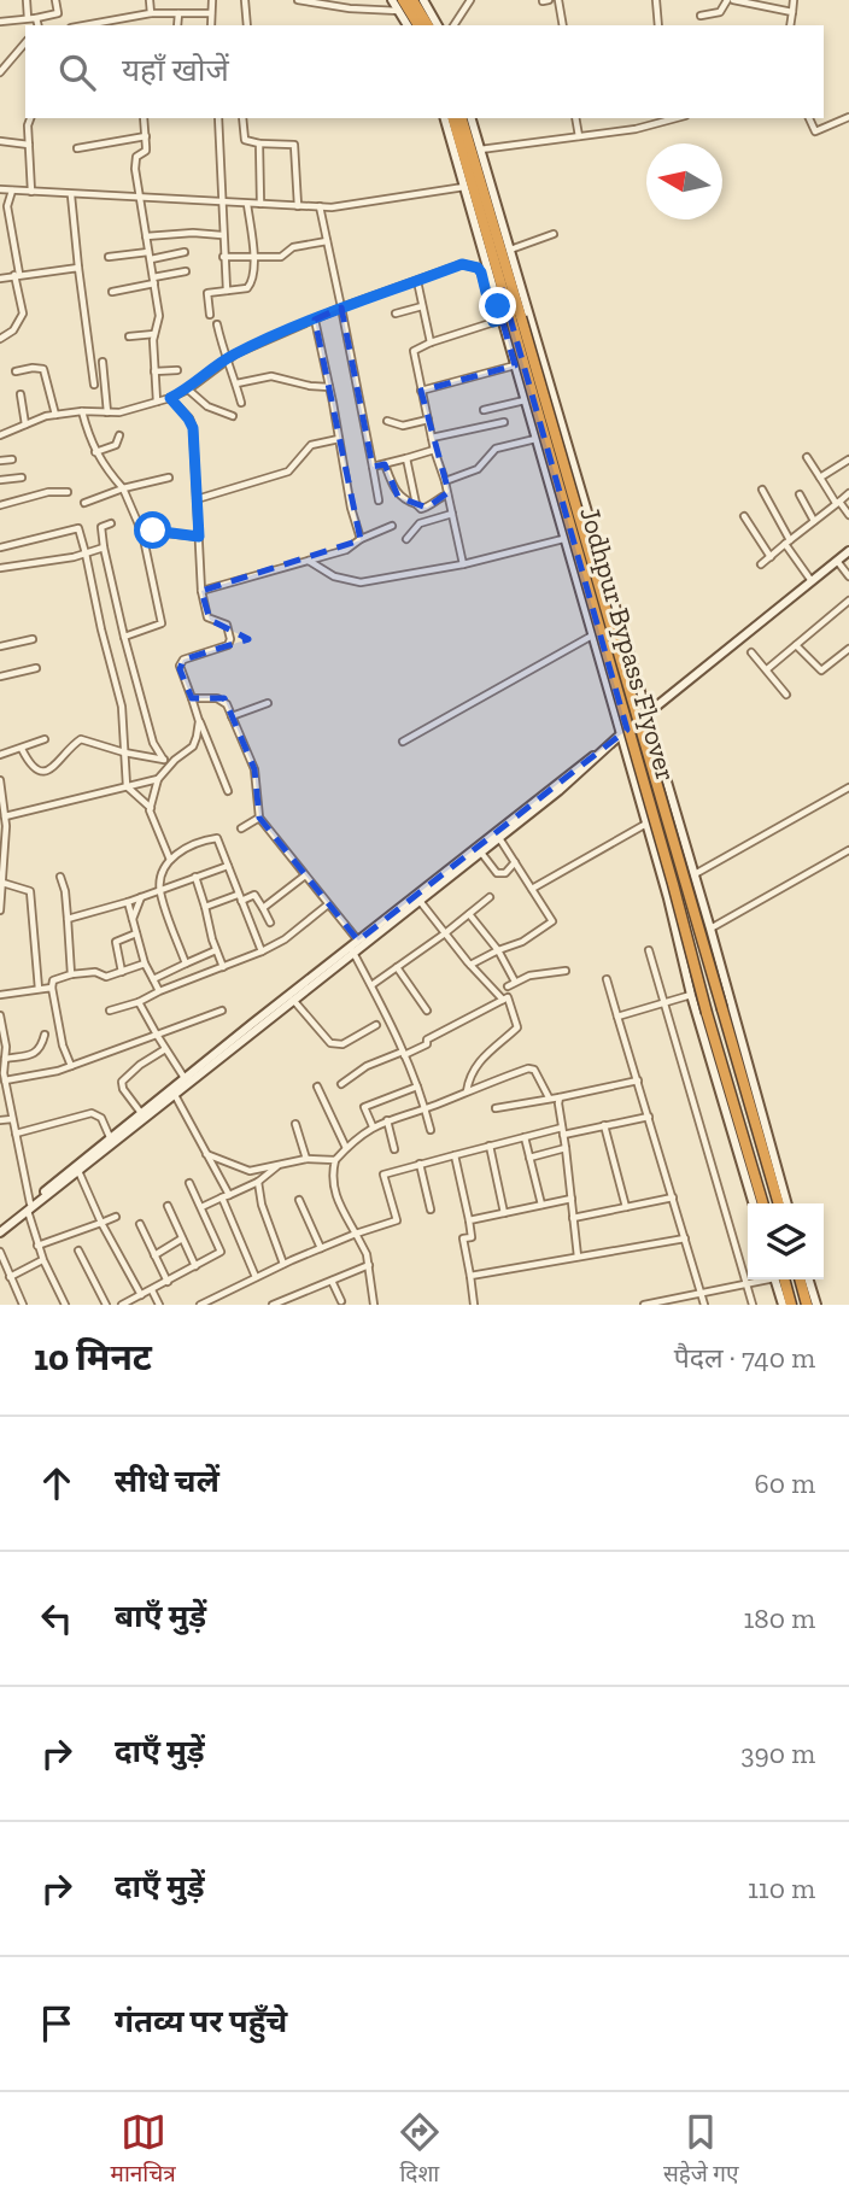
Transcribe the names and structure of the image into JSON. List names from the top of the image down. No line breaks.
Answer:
{"streets":{"highway":["Jodhpur Bypass Flyover"]},"north":"left","page":{"search":"यहाँ खोजें","heading":["10 मिनट","पैदल · 740 m"],"list":[["सीधे चलें","60 m"],["बाएँ मुड़ें","180 m"],["दाएँ मुड़ें","390 m"],["दाएँ मुड़ें","110 m"],"गंतव्य पर पहुँचे"],"nav":["मानचित्र","दिशा","सहेजे गए"]}}
